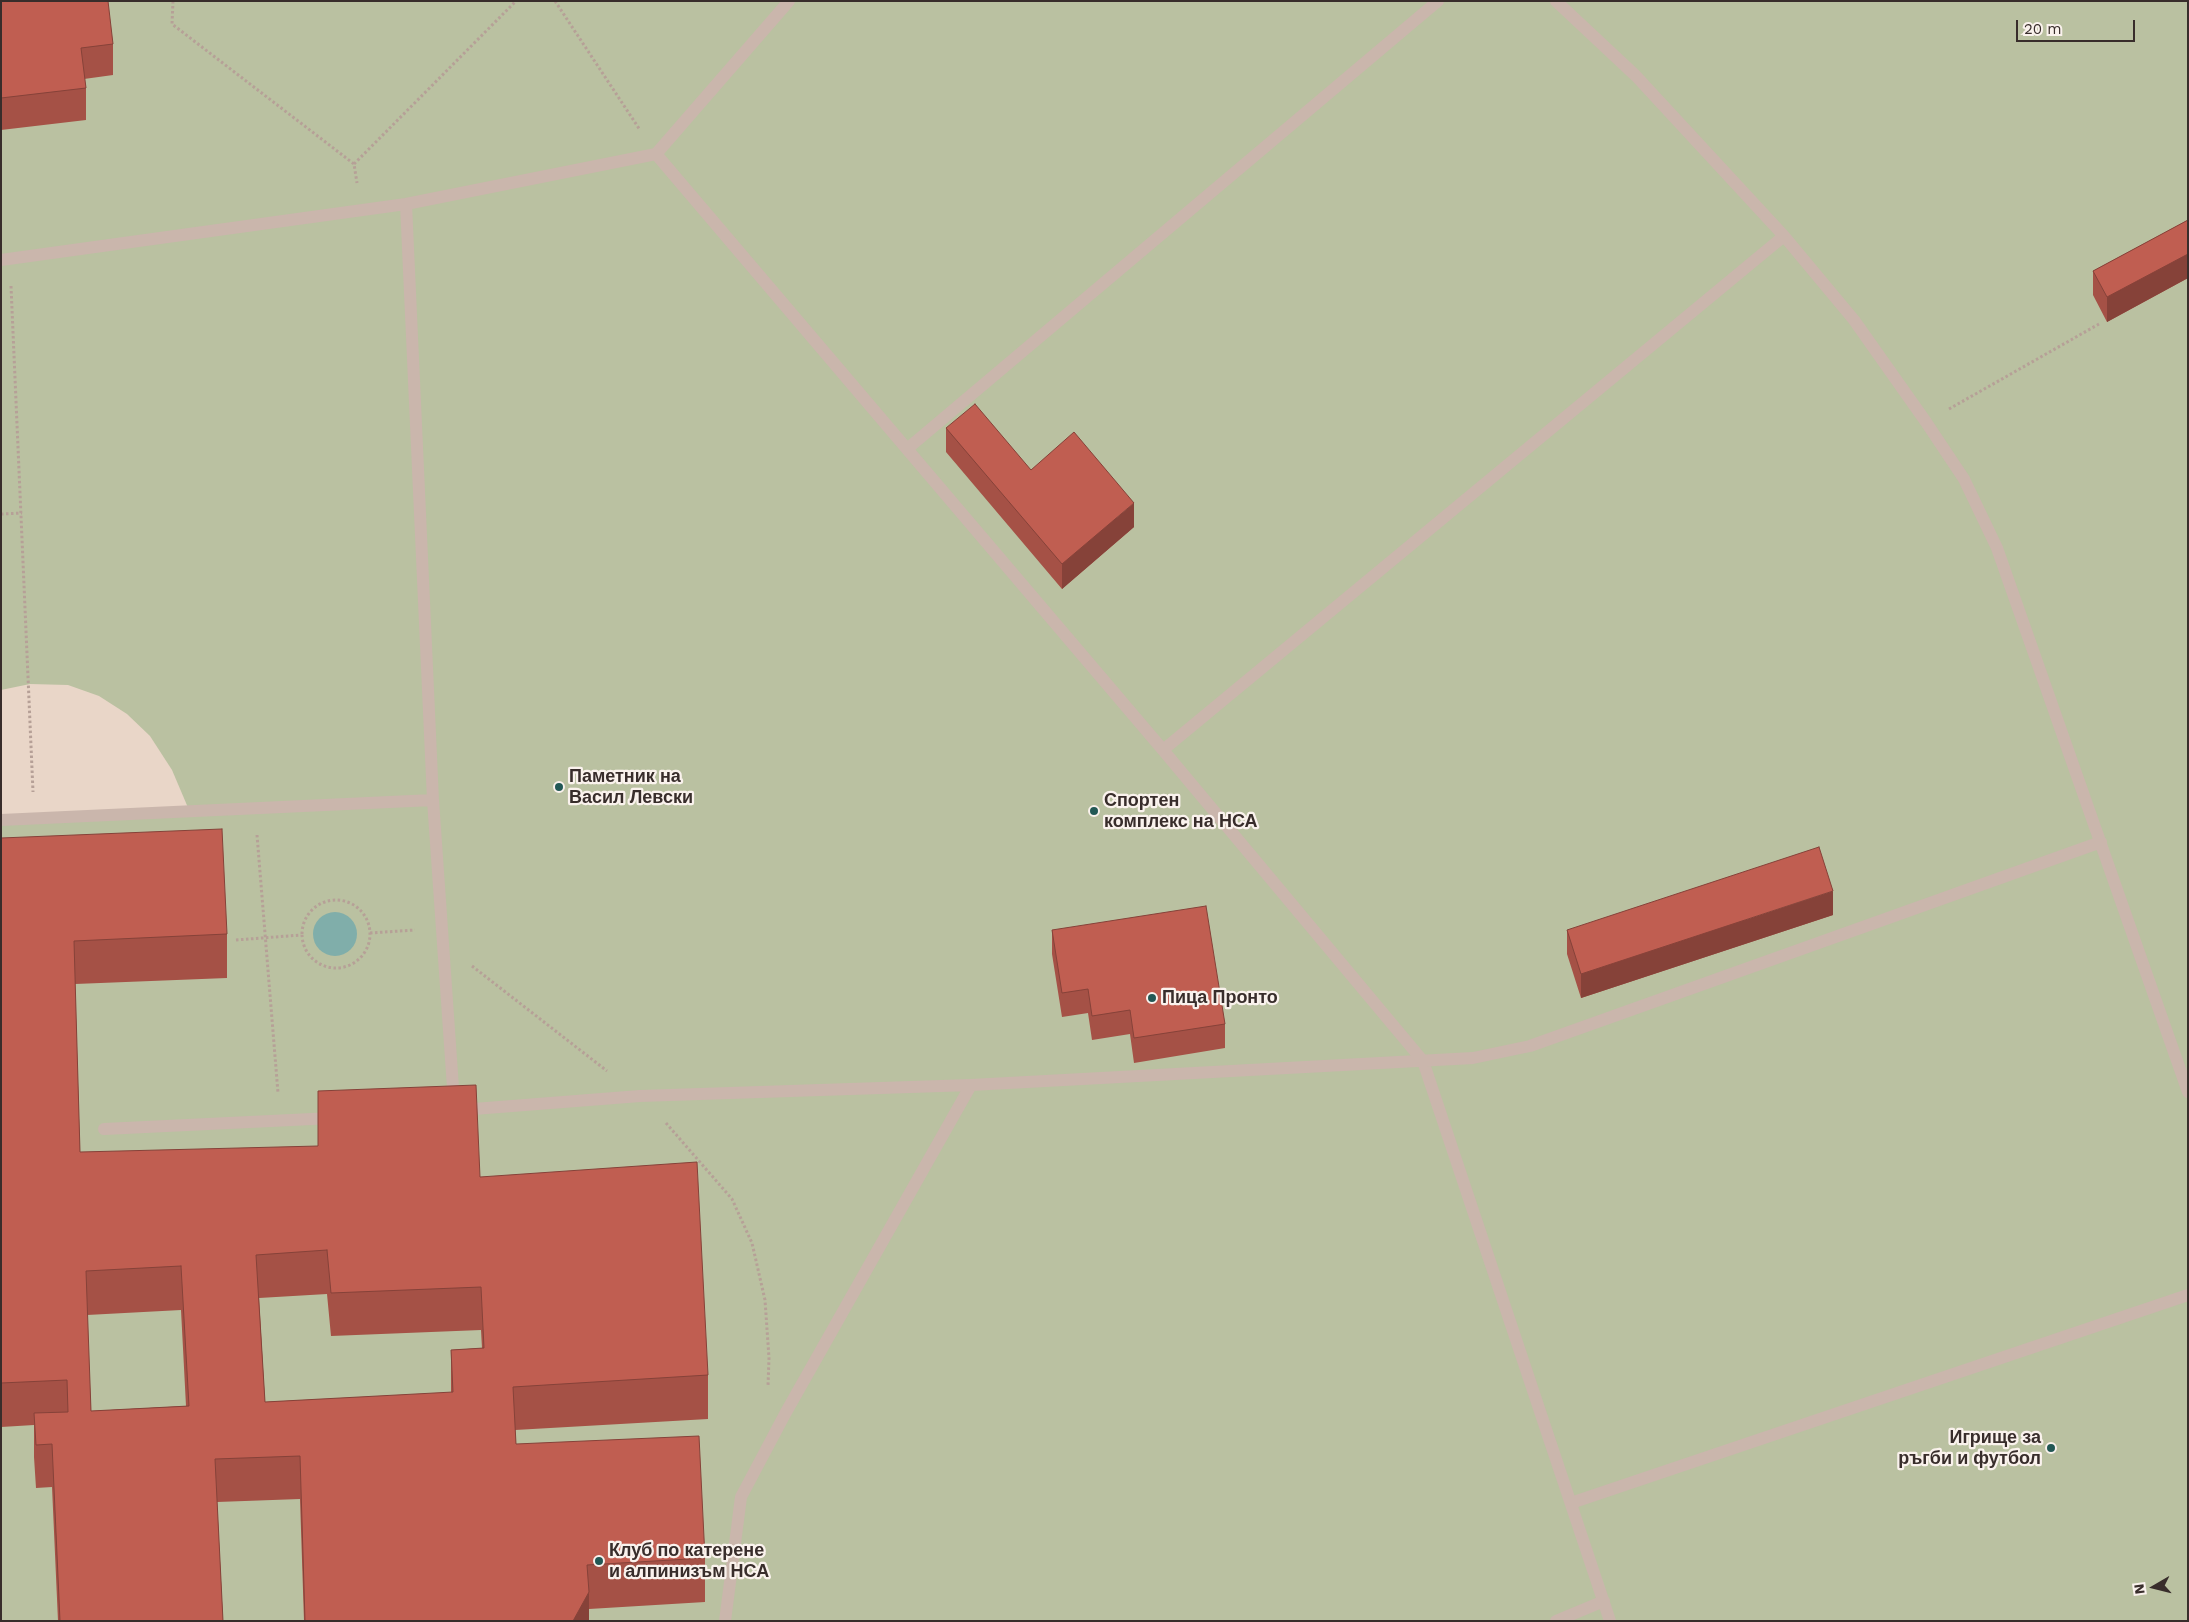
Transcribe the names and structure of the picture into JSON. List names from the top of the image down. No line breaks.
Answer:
{"places":["Паметник на Васил Левски","Спортен комплекс на НСА","Пица Пронто","Игрище за ръгби и футбол","Клуб по катерене и алпинизъм НСА"],"scale_bar":"20 m","north":"left"}
